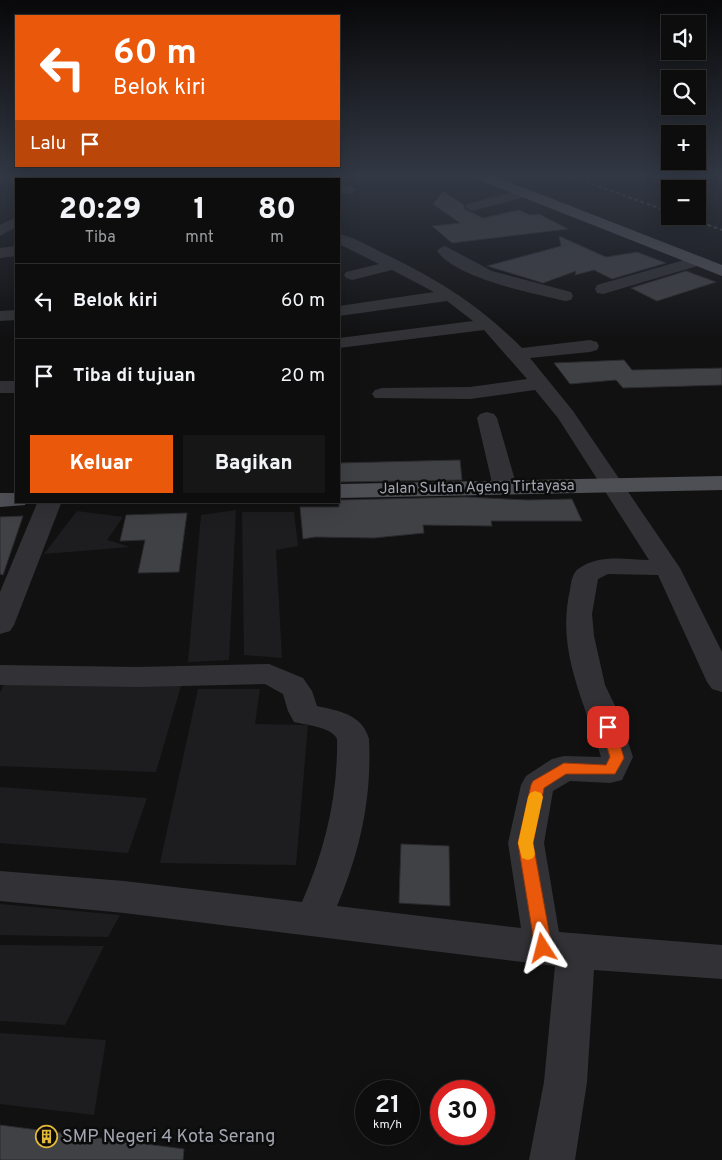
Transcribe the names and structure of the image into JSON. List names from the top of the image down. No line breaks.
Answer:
{"streets":{"main road":["Jalan Sultan Ageng Tirtayasa"]},"places":{"building":["SMP Negeri 4 Kota Serang"]},"page":{"map_buttons":["+","−"],"turn":["60 m","Belok kiri"],"then":"Lalu","eta":["20:29","Tiba","1","mnt","80","m"],"list":[{"name":"Belok kiri","value":"60 m"},{"name":"Tiba di tujuan","value":"20 m"}],"buttons":["Keluar","Bagikan"],"speed":"21 km/h","limit":"30"}}
